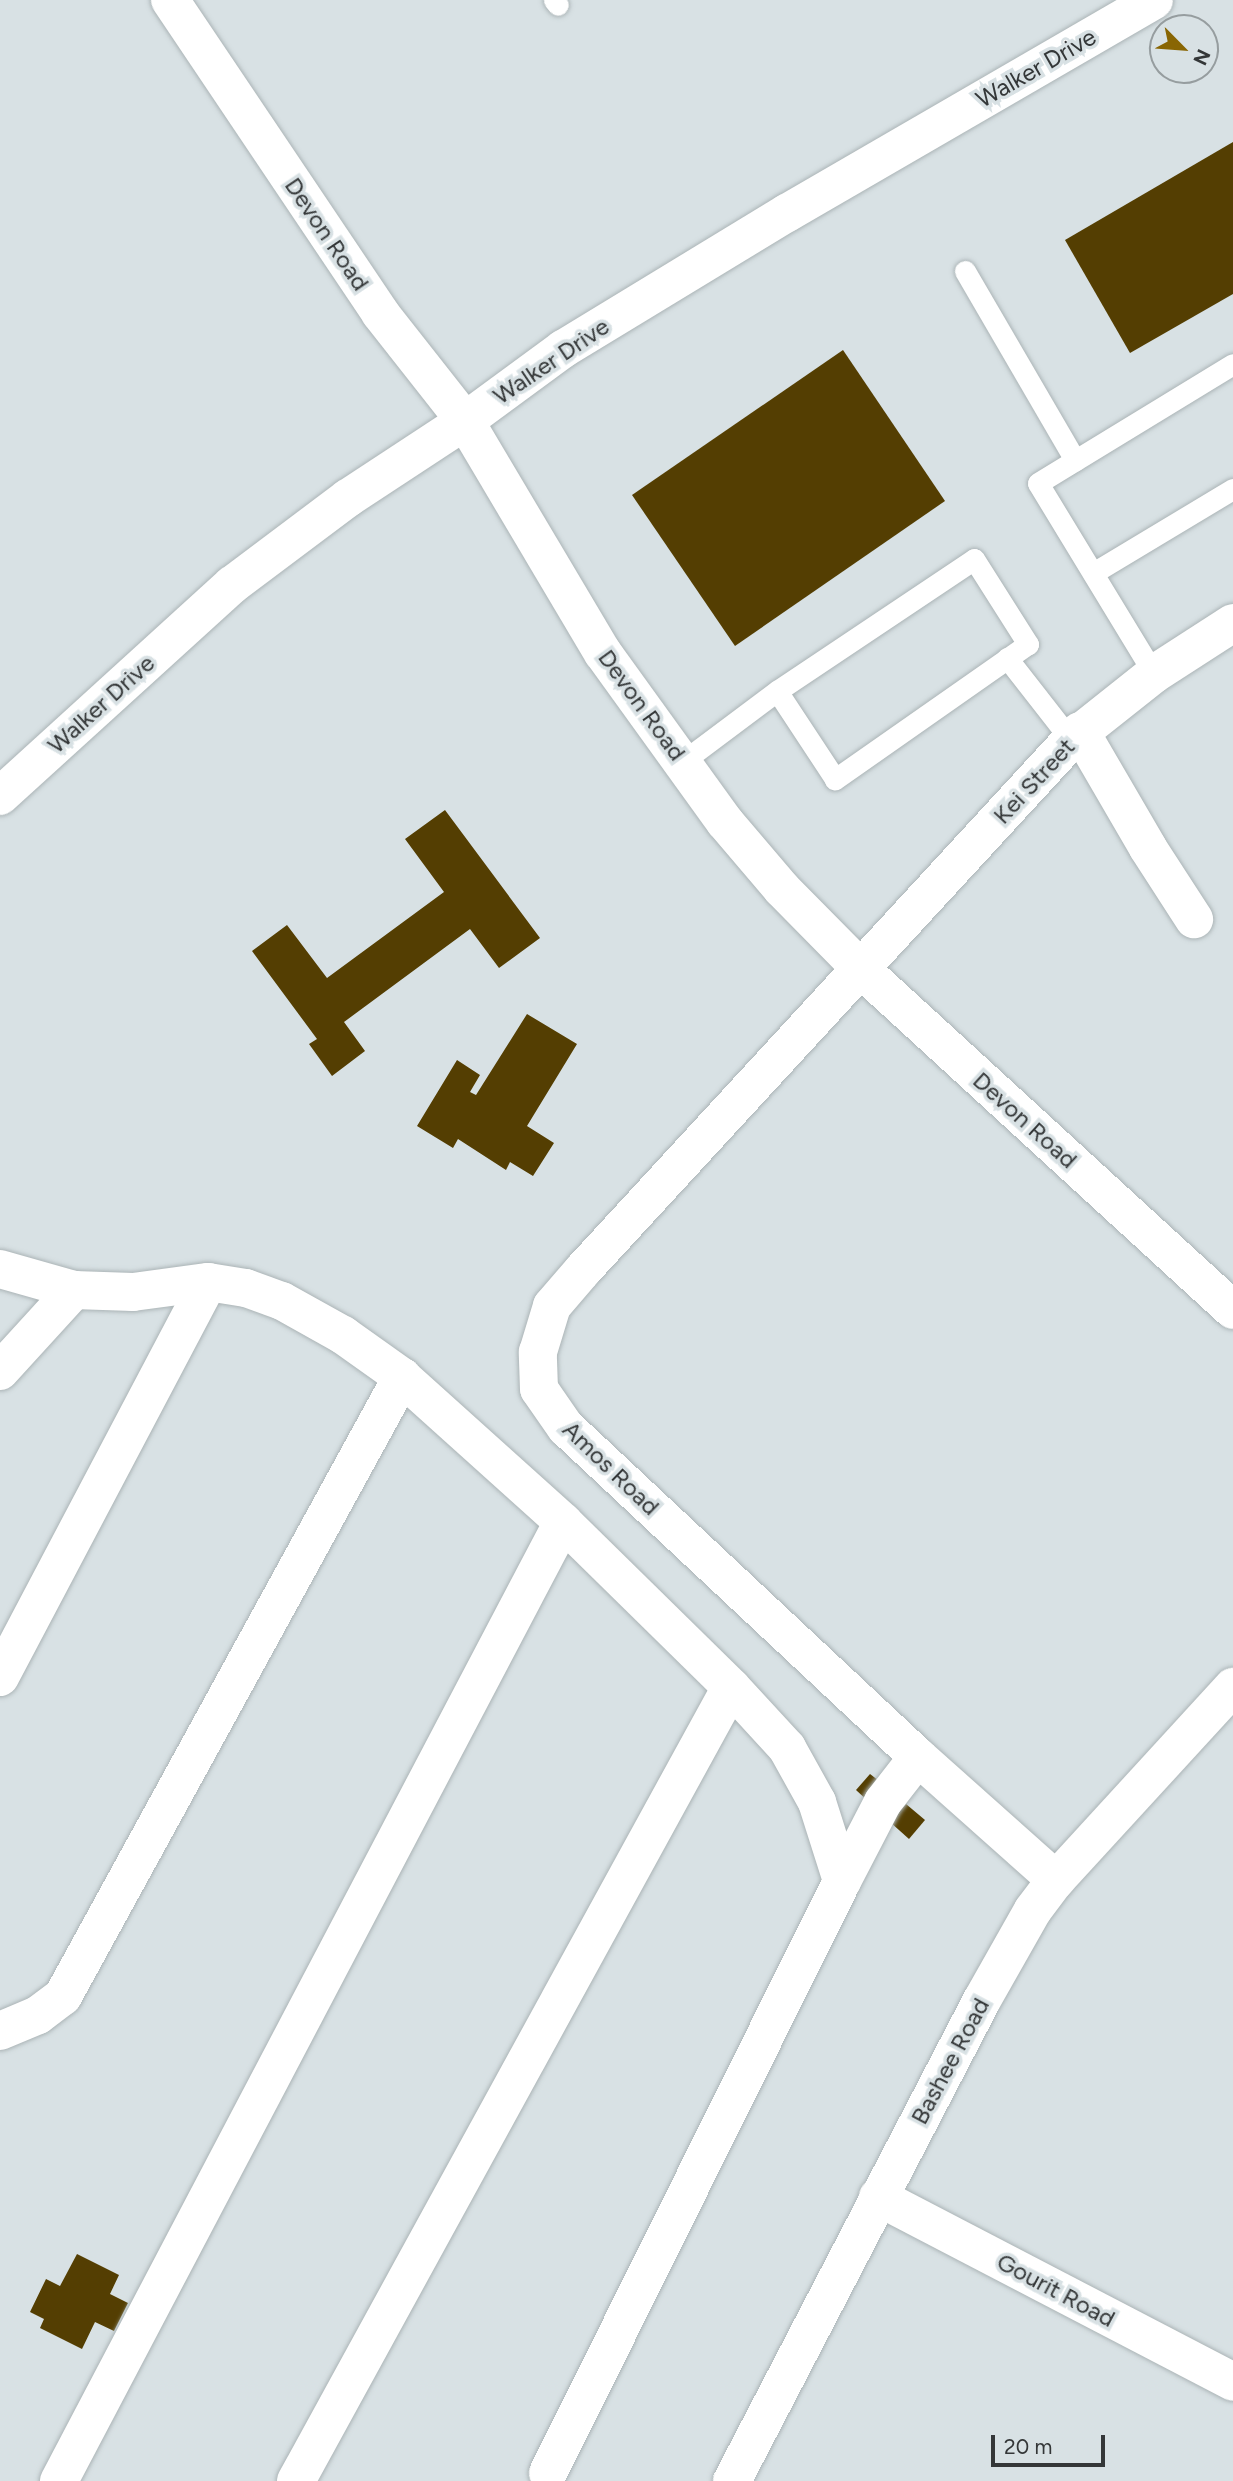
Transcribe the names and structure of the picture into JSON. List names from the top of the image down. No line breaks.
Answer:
{"streets":{"street":["Walker Drive","Devon Road","Kei Street","Amos Road","Bashee Road","Gourit Road"]},"crossings":[["Walker Drive","Devon Road"],["Devon Road","Kei Street"],["Devon Road","Amos Road"],["Kei Street","Amos Road"],["Amos Road","Bashee Road"],["Bashee Road","Gourit Road"]],"scale_bar":"20 m","north":"bottom right"}
